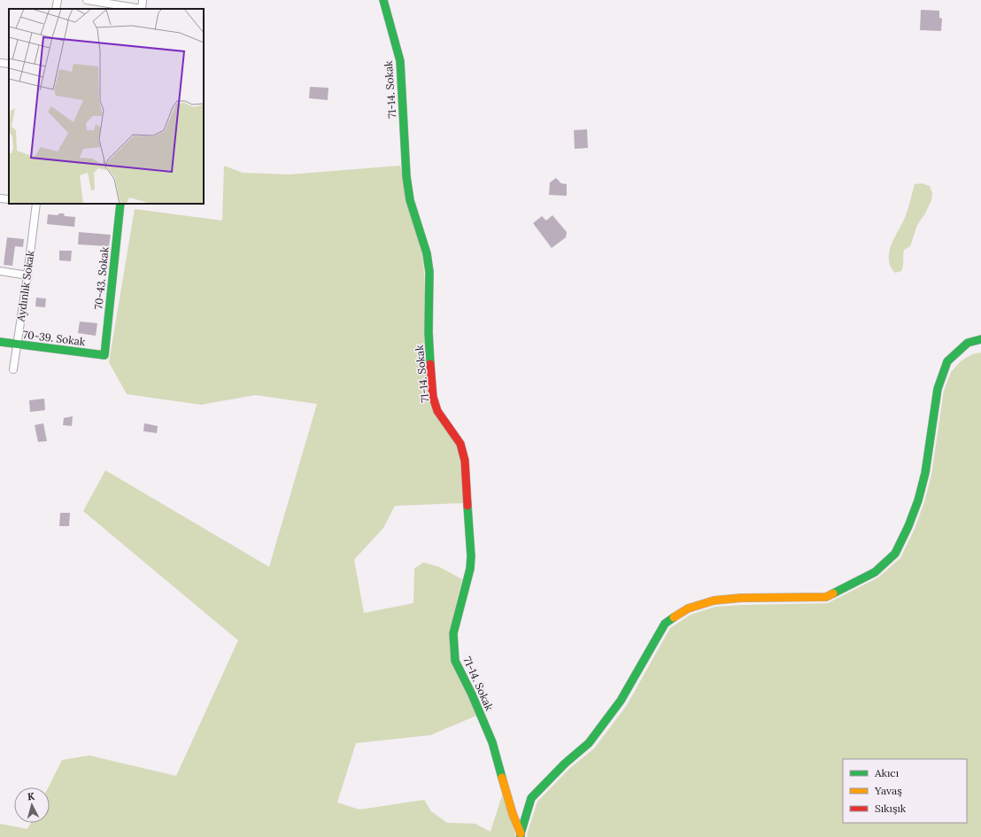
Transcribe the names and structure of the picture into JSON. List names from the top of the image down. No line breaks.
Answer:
{"streets":{"street":["71-14. Sokak","70-43. Sokak","Aydınlık Sokak","70-39. Sokak"]},"crossings":[["70-43. Sokak","70-39. Sokak"],["Aydınlık Sokak","70-39. Sokak"]],"legend":["Akıcı","Yavaş","Sıkışık"],"north":"top"}
